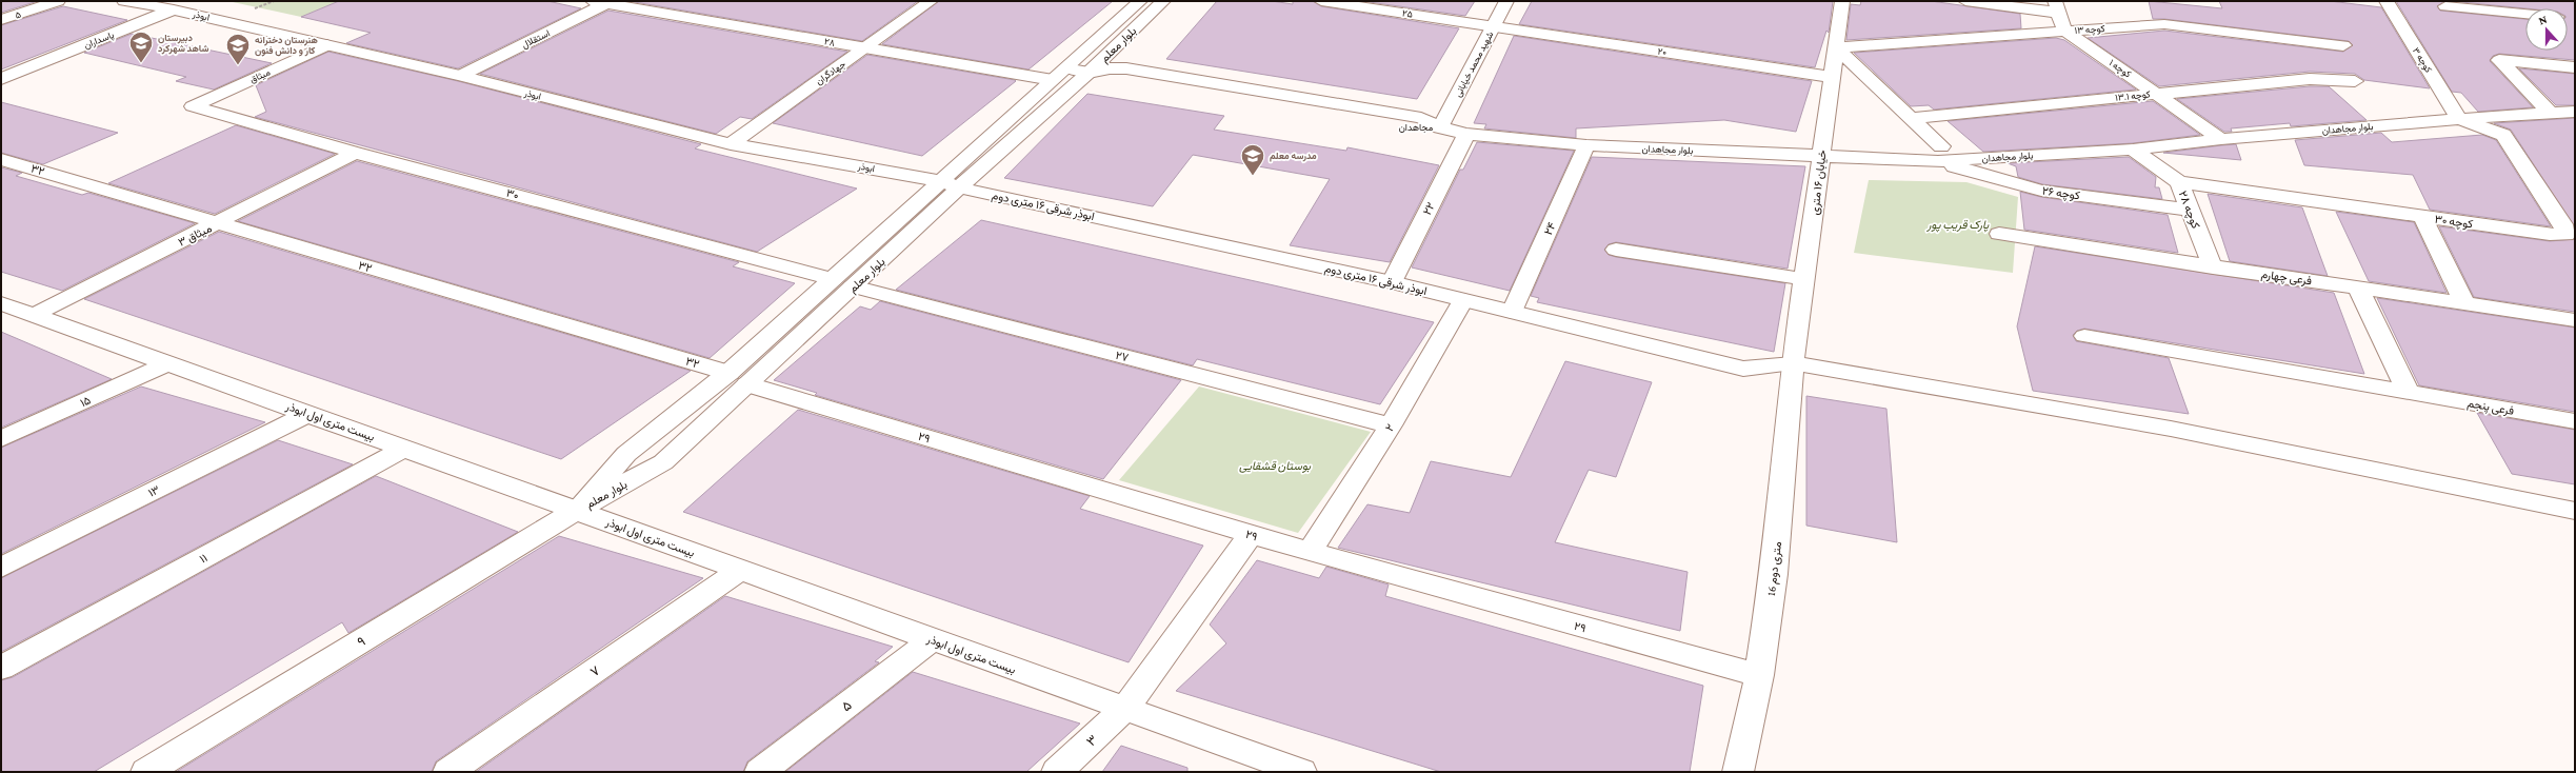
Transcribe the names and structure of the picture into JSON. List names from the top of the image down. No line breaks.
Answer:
{"streets":{"street":["۲۵","۵","ابوذر","کوچه ۱۳","استقلال","پاسداران","۲۸","بلوار معلم","۲۰","کوچه ۳","شهید محمد خیابانی","کوچه ۱","جهادگران","میثاق","کوچه ۱۳.۱","مجاهدان","بلوار مجاهدان","۳۲","خیابان ۱۶ متری","کوچه ۲۶","۳۰","ابوذر شرقی ۱۶ متری دوم","۲۲","کوچه ۲۸","کوچه ۳۰","۲۴","میثاق ۳","فرعی چهارم","۲۷","۱۵","فرعی پنجم","بیست متری اول ابوذر","۲","۲۹","۱۳","۱۱","16 متری دوم","۹","۷","۳"]},"crossings":[["۲۵","۲۰"],["۲۵","شهید محمد خیابانی"],["۵","بیست متری اول ابوذر"],["ابوذر","استقلال"],["ابوذر","پاسداران"],["ابوذر","بلوار معلم"],["ابوذر","جهادگران"],["ابوذر","میثاق"],["ابوذر","ابوذر شرقی ۱۶ متری دوم"],["کوچه ۱۳","کوچه ۱"],["کوچه ۱۳","خیابان ۱۶ متری"],["استقلال","۲۸"],["۲۸","بلوار معلم"],["۲۸","جهادگران"],["۲۸","مجاهدان"],["بلوار معلم","مجاهدان"],["بلوار معلم","۳۲"],["بلوار معلم","۳۰"],["بلوار معلم","ابوذر شرقی ۱۶ متری دوم"],["بلوار معلم","۲۷"],["بلوار معلم","بیست متری اول ابوذر"],["بلوار معلم","۲۹"],["بلوار معلم","۹"],["۲۰","شهید محمد خیابانی"],["۲۰","خیابان ۱۶ متری"],["کوچه ۳","بلوار مجاهدان"],["کوچه ۳","کوچه ۳۰"],["شهید محمد خیابانی","مجاهدان"],["شهید محمد خیابانی","بلوار مجاهدان"],["کوچه ۱","کوچه ۱۳.۱"],["کوچه ۱","بلوار مجاهدان"],["میثاق","۳۰"],["مجاهدان","بلوار مجاهدان"],["بلوار مجاهدان","خیابان ۱۶ متری"],["بلوار مجاهدان","کوچه ۲۶"],["بلوار مجاهدان","۲۲"],["بلوار مجاهدان","کوچه ۲۸"],["بلوار مجاهدان","کوچه ۳۰"],["بلوار مجاهدان","۲۴"],["۳۲","میثاق ۳"],["۳۲","۲۹"],["خیابان ۱۶ متری","ابوذر شرقی ۱۶ متری دوم"],["خیابان ۱۶ متری","16 متری دوم"],["کوچه ۲۶","کوچه ۲۸"],["۳۰","میثاق ۳"],["۳۰","۲۷"],["ابوذر شرقی ۱۶ متری دوم","۲۲"],["ابوذر شرقی ۱۶ متری دوم","۲۴"],["ابوذر شرقی ۱۶ متری دوم","۲"],["ابوذر شرقی ۱۶ متری دوم","16 متری دوم"],["کوچه ۲۸","کوچه ۳۰"],["کوچه ۲۸","فرعی چهارم"],["میثاق ۳","بیست متری اول ابوذر"],["۲۷","۲"],["۱۵","بیست متری اول ابوذر"],["بیست متری اول ابوذر","۱۳"],["بیست متری اول ابوذر","۱۱"],["بیست متری اول ابوذر","۹"],["بیست متری اول ابوذر","۷"],["بیست متری اول ابوذر","۳"],["۲","۲۹"],["۲۹","16 متری دوم"],["۲۹","۳"]],"parks":["پارک قریب پور","بوستان قشقایی"],"places":{"school or university":["دبیرستان‌ شاهد شهرکرد","هنرستان دخترانه کار و دانش فنون","مدرسه معلم"]},"north":"top"}
